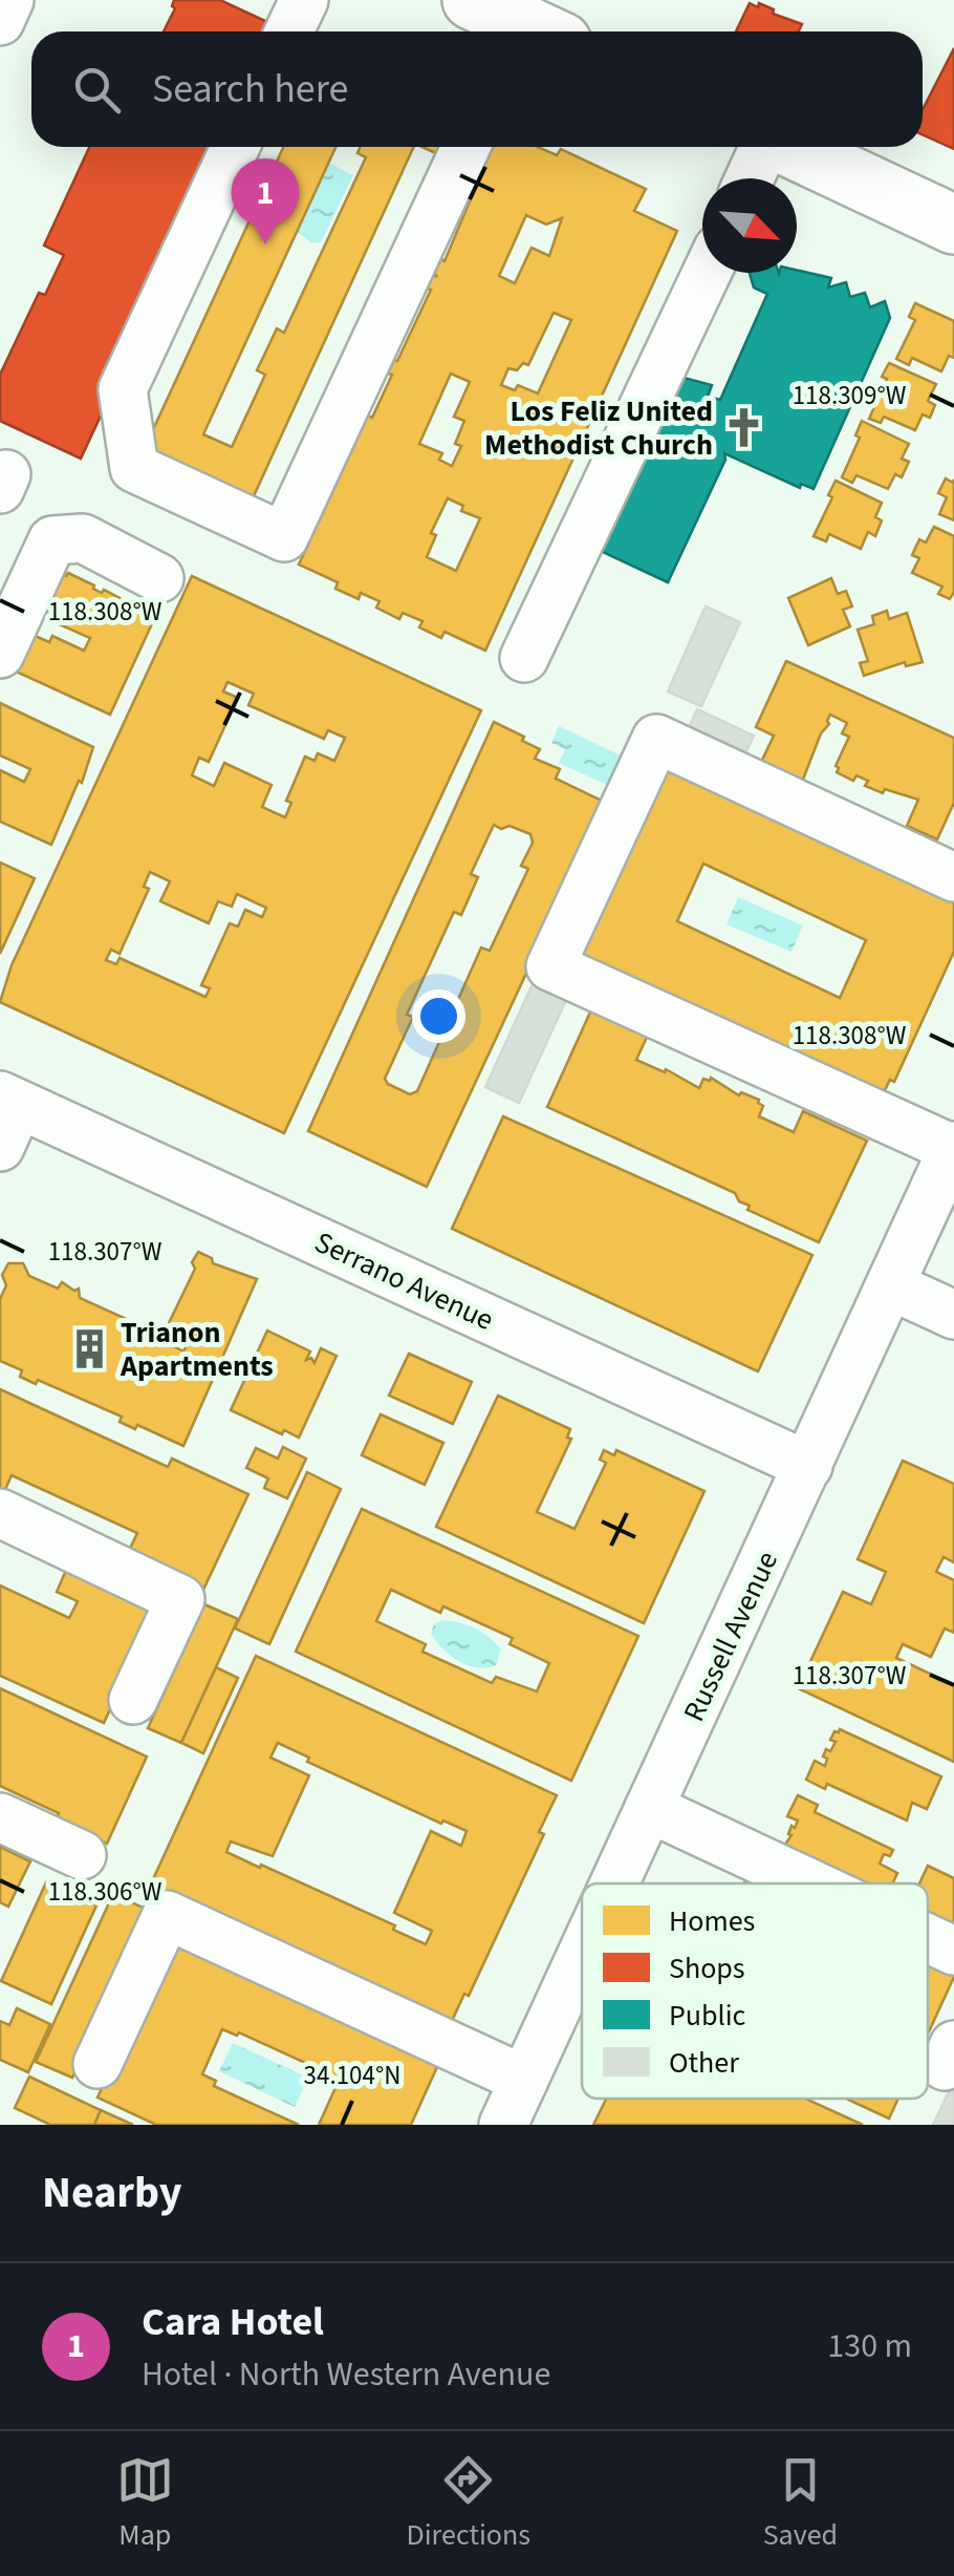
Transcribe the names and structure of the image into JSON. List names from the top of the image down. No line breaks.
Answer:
{"streets":{"street":["Serrano Avenue","Russell Avenue"]},"crossings":[["Serrano Avenue","Russell Avenue"]],"places":{"church":["Los Feliz United Methodist Church"],"building":["Trianon Apartments"]},"legend":["Homes","Shops","Public","Other"],"north":"bottom right","page":{"search":"Search here","pins":"1","heading":"Nearby","list":[{"mark":"1","name":"Cara Hotel","note":"Hotel · North Western Avenue","value":"130 m"}],"nav":["Map","Directions","Saved"]},"coordinates":["118.309°W","118.308°W","118.307°W","118.306°W","34.104°N"]}
